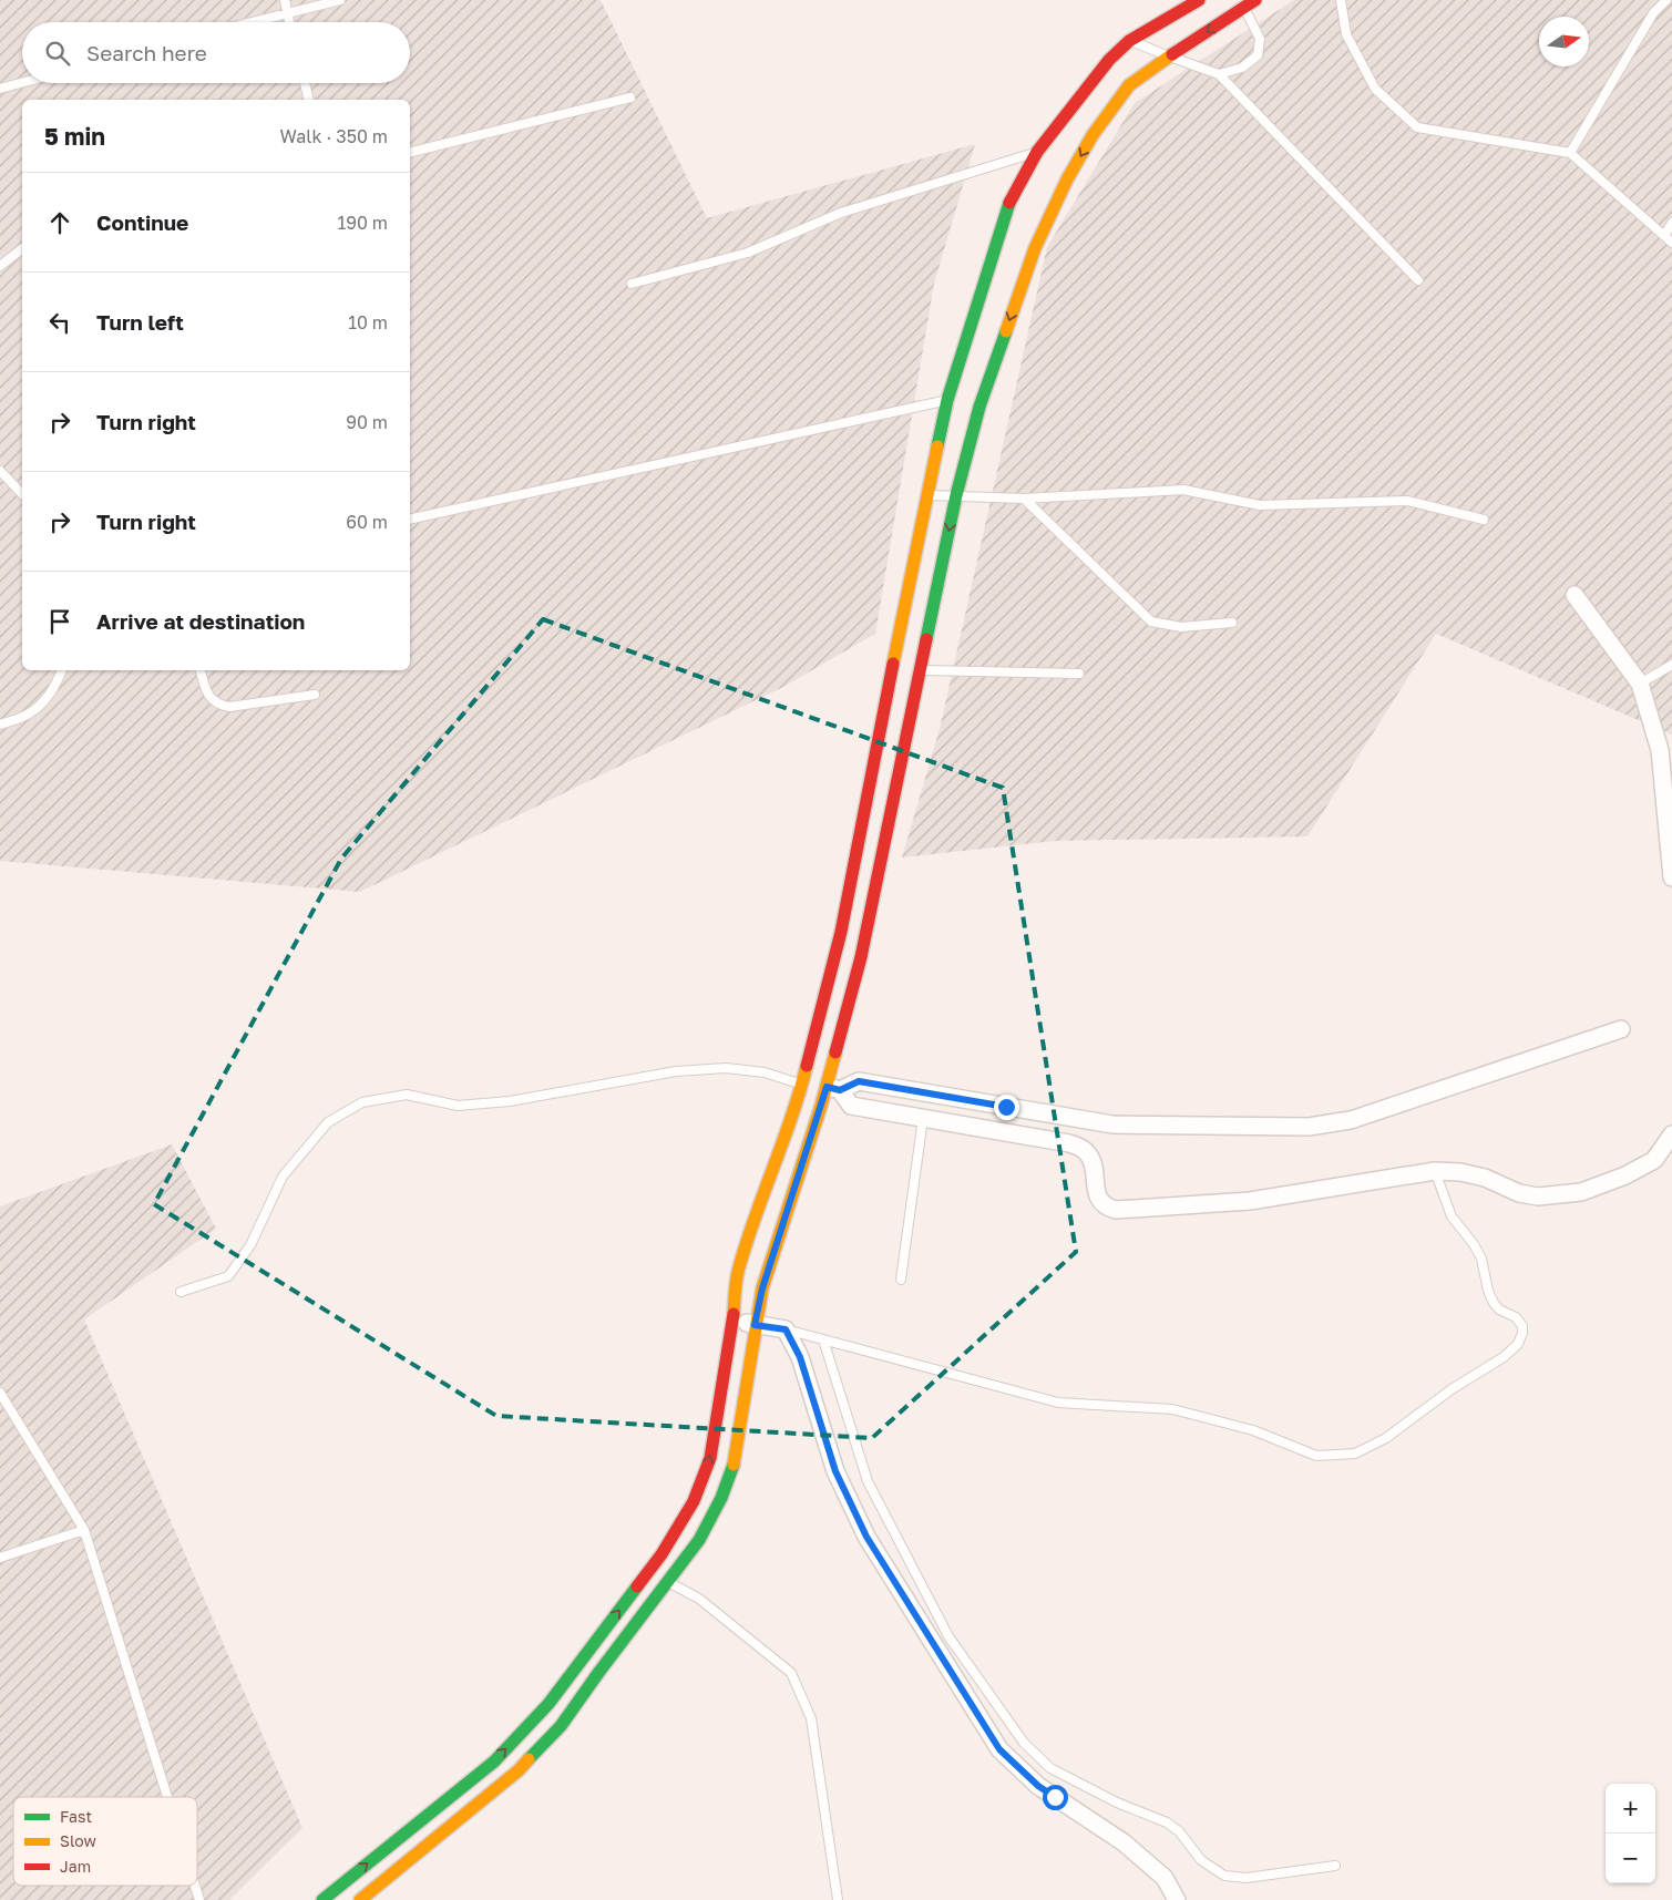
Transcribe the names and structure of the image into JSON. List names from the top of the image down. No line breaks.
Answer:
{"legend":["Fast","Slow","Jam"],"north":"right","page":{"search":"Search here","heading":["5 min","Walk · 350 m"],"list":[["Continue","190 m"],["Turn left","10 m"],["Turn right","90 m"],["Turn right","60 m"],"Arrive at destination"],"map_buttons":["+","−"]}}
